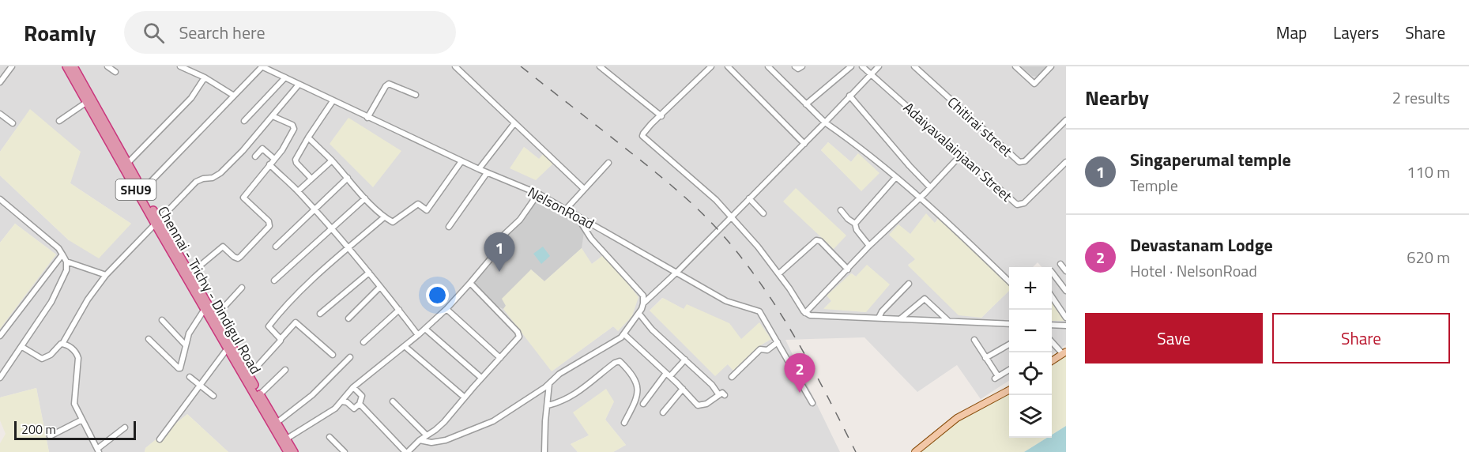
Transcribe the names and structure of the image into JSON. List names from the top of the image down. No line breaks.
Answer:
{"streets":{"highway":["SHU9","Chennai - Trichy - Dindigul Road"],"street":["Chitirai street","Adaiyavalainjaan Street","NelsonRoad"]},"scale_bar":"200 m","page":{"header":"Roamly","search":"Search here","nav":["Map","Layers","Share"],"heading":["Nearby","2 results"],"list":[{"mark":"1","name":"Singaperumal temple","note":"Temple","value":"110 m"},{"mark":"2","name":"Devastanam Lodge","note":"Hotel · NelsonRoad","value":"620 m"}],"pins":["1","2"],"map_buttons":["+","−"],"buttons":["Save","Share"],"scale":"200 m"}}
